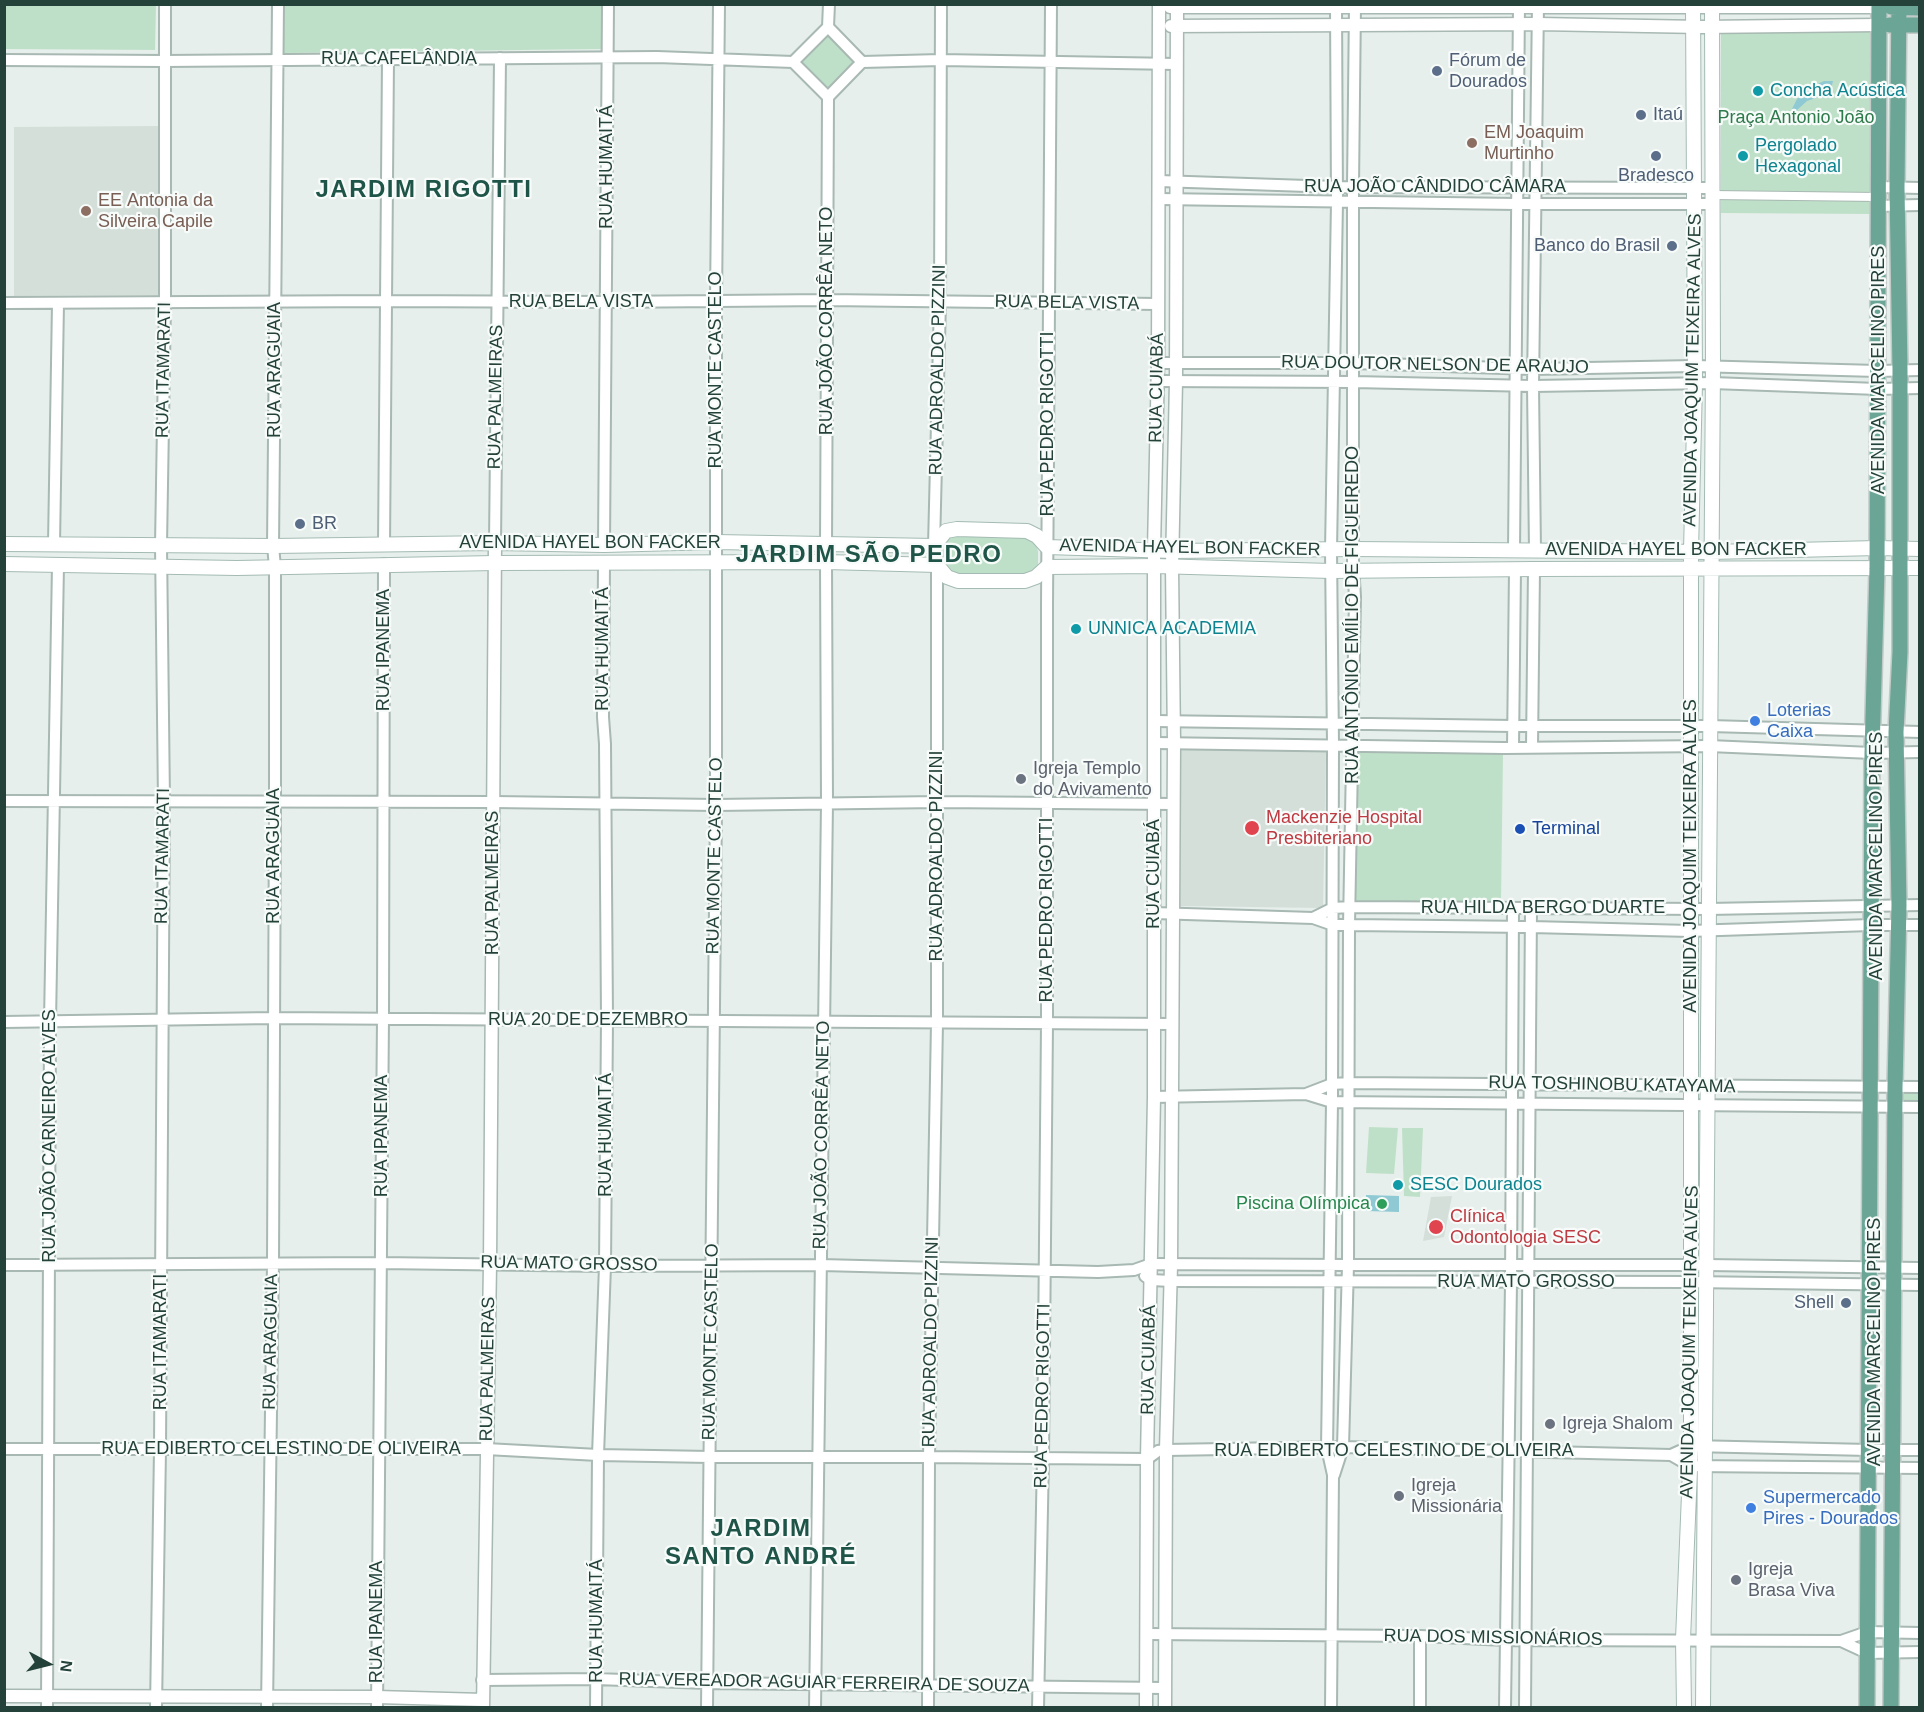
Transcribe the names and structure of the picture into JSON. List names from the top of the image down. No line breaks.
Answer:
{"streets":{"main road":["AVENIDA JOAQUIM TEIXEIRA ALVES","AVENIDA MARCELINO PIRES","AVENIDA HAYEL BON FACKER"],"street":["RUA CAFELÂNDIA","RUA HUMAITÁ","RUA JOÃO CÂNDIDO CÂMARA","RUA BELA VISTA","RUA JOÃO CORRÊA NETO","RUA DOUTOR NELSON DE ARAUJO","RUA ITAMARATI","RUA ARAGUAIA","RUA MONTE CASTELO","RUA ADROALDO PIZZINI","RUA CUIABÁ","RUA PALMEIRAS","RUA PEDRO RIGOTTI","RUA ANTÔNIO EMÍLIO DE FIGUEIREDO","RUA IPANEMA","RUA HILDA BERGO DUARTE","RUA 20 DE DEZEMBRO","RUA TOSHINOBU KATAYAMA","RUA JOÃO CARNEIRO ALVES","RUA MATO GROSSO","RUA EDIBERTO CELESTINO DE OLIVEIRA","RUA DOS MISSIONÁRIOS","RUA VEREADOR AGUIAR FERREIRA DE SOUZA"]},"crossings":[["RUA CAFELÂNDIA","RUA HUMAITÁ"],["RUA CAFELÂNDIA","RUA ITAMARATI"],["RUA CAFELÂNDIA","RUA ARAGUAIA"],["RUA CAFELÂNDIA","RUA MONTE CASTELO"],["RUA CAFELÂNDIA","RUA PALMEIRAS"],["RUA HUMAITÁ","RUA BELA VISTA"],["RUA HUMAITÁ","AVENIDA HAYEL BON FACKER"],["RUA HUMAITÁ","RUA 20 DE DEZEMBRO"],["RUA HUMAITÁ","RUA MATO GROSSO"],["RUA HUMAITÁ","RUA EDIBERTO CELESTINO DE OLIVEIRA"],["RUA HUMAITÁ","RUA VEREADOR AGUIAR FERREIRA DE SOUZA"],["RUA JOÃO CÂNDIDO CÂMARA","AVENIDA JOAQUIM TEIXEIRA ALVES"],["RUA JOÃO CÂNDIDO CÂMARA","AVENIDA MARCELINO PIRES"],["RUA JOÃO CÂNDIDO CÂMARA","RUA CUIABÁ"],["RUA JOÃO CÂNDIDO CÂMARA","RUA ANTÔNIO EMÍLIO DE FIGUEIREDO"],["RUA BELA VISTA","RUA JOÃO CORRÊA NETO"],["RUA BELA VISTA","RUA ITAMARATI"],["RUA BELA VISTA","RUA ARAGUAIA"],["RUA BELA VISTA","RUA MONTE CASTELO"],["RUA BELA VISTA","RUA ADROALDO PIZZINI"],["RUA BELA VISTA","RUA CUIABÁ"],["RUA BELA VISTA","RUA PALMEIRAS"],["RUA BELA VISTA","RUA PEDRO RIGOTTI"],["RUA JOÃO CORRÊA NETO","AVENIDA HAYEL BON FACKER"],["RUA JOÃO CORRÊA NETO","RUA 20 DE DEZEMBRO"],["RUA JOÃO CORRÊA NETO","RUA MATO GROSSO"],["RUA JOÃO CORRÊA NETO","RUA EDIBERTO CELESTINO DE OLIVEIRA"],["RUA JOÃO CORRÊA NETO","RUA VEREADOR AGUIAR FERREIRA DE SOUZA"],["RUA DOUTOR NELSON DE ARAUJO","AVENIDA JOAQUIM TEIXEIRA ALVES"],["RUA DOUTOR NELSON DE ARAUJO","AVENIDA MARCELINO PIRES"],["RUA DOUTOR NELSON DE ARAUJO","RUA CUIABÁ"],["RUA DOUTOR NELSON DE ARAUJO","RUA ANTÔNIO EMÍLIO DE FIGUEIREDO"],["RUA ITAMARATI","AVENIDA HAYEL BON FACKER"],["RUA ITAMARATI","RUA 20 DE DEZEMBRO"],["RUA ITAMARATI","RUA MATO GROSSO"],["RUA ITAMARATI","RUA EDIBERTO CELESTINO DE OLIVEIRA"],["RUA ARAGUAIA","AVENIDA HAYEL BON FACKER"],["RUA ARAGUAIA","RUA 20 DE DEZEMBRO"],["RUA ARAGUAIA","RUA MATO GROSSO"],["RUA ARAGUAIA","RUA EDIBERTO CELESTINO DE OLIVEIRA"],["RUA MONTE CASTELO","AVENIDA HAYEL BON FACKER"],["RUA MONTE CASTELO","RUA 20 DE DEZEMBRO"],["RUA MONTE CASTELO","RUA MATO GROSSO"],["RUA MONTE CASTELO","RUA EDIBERTO CELESTINO DE OLIVEIRA"],["RUA MONTE CASTELO","RUA VEREADOR AGUIAR FERREIRA DE SOUZA"],["RUA ADROALDO PIZZINI","AVENIDA HAYEL BON FACKER"],["RUA ADROALDO PIZZINI","RUA 20 DE DEZEMBRO"],["RUA ADROALDO PIZZINI","RUA MATO GROSSO"],["RUA ADROALDO PIZZINI","RUA EDIBERTO CELESTINO DE OLIVEIRA"],["RUA ADROALDO PIZZINI","RUA VEREADOR AGUIAR FERREIRA DE SOUZA"],["AVENIDA JOAQUIM TEIXEIRA ALVES","AVENIDA HAYEL BON FACKER"],["AVENIDA JOAQUIM TEIXEIRA ALVES","RUA HILDA BERGO DUARTE"],["AVENIDA JOAQUIM TEIXEIRA ALVES","RUA TOSHINOBU KATAYAMA"],["AVENIDA JOAQUIM TEIXEIRA ALVES","RUA MATO GROSSO"],["AVENIDA JOAQUIM TEIXEIRA ALVES","RUA EDIBERTO CELESTINO DE OLIVEIRA"],["AVENIDA JOAQUIM TEIXEIRA ALVES","RUA DOS MISSIONÁRIOS"],["AVENIDA MARCELINO PIRES","AVENIDA HAYEL BON FACKER"],["AVENIDA MARCELINO PIRES","RUA HILDA BERGO DUARTE"],["AVENIDA MARCELINO PIRES","RUA TOSHINOBU KATAYAMA"],["AVENIDA MARCELINO PIRES","RUA MATO GROSSO"],["AVENIDA MARCELINO PIRES","RUA EDIBERTO CELESTINO DE OLIVEIRA"],["AVENIDA MARCELINO PIRES","RUA DOS MISSIONÁRIOS"],["RUA CUIABÁ","AVENIDA HAYEL BON FACKER"],["RUA CUIABÁ","RUA HILDA BERGO DUARTE"],["RUA CUIABÁ","RUA 20 DE DEZEMBRO"],["RUA CUIABÁ","RUA TOSHINOBU KATAYAMA"],["RUA CUIABÁ","RUA MATO GROSSO"],["RUA CUIABÁ","RUA EDIBERTO CELESTINO DE OLIVEIRA"],["RUA CUIABÁ","RUA DOS MISSIONÁRIOS"],["RUA CUIABÁ","RUA VEREADOR AGUIAR FERREIRA DE SOUZA"],["RUA PALMEIRAS","AVENIDA HAYEL BON FACKER"],["RUA PALMEIRAS","RUA 20 DE DEZEMBRO"],["RUA PALMEIRAS","RUA MATO GROSSO"],["RUA PALMEIRAS","RUA EDIBERTO CELESTINO DE OLIVEIRA"],["RUA PALMEIRAS","RUA VEREADOR AGUIAR FERREIRA DE SOUZA"],["RUA PEDRO RIGOTTI","AVENIDA HAYEL BON FACKER"],["RUA PEDRO RIGOTTI","RUA 20 DE DEZEMBRO"],["RUA PEDRO RIGOTTI","RUA MATO GROSSO"],["RUA PEDRO RIGOTTI","RUA EDIBERTO CELESTINO DE OLIVEIRA"],["RUA PEDRO RIGOTTI","RUA VEREADOR AGUIAR FERREIRA DE SOUZA"],["AVENIDA HAYEL BON FACKER","RUA ANTÔNIO EMÍLIO DE FIGUEIREDO"],["AVENIDA HAYEL BON FACKER","RUA IPANEMA"],["AVENIDA HAYEL BON FACKER","RUA JOÃO CARNEIRO ALVES"],["RUA ANTÔNIO EMÍLIO DE FIGUEIREDO","RUA HILDA BERGO DUARTE"],["RUA ANTÔNIO EMÍLIO DE FIGUEIREDO","RUA TOSHINOBU KATAYAMA"],["RUA ANTÔNIO EMÍLIO DE FIGUEIREDO","RUA MATO GROSSO"],["RUA ANTÔNIO EMÍLIO DE FIGUEIREDO","RUA EDIBERTO CELESTINO DE OLIVEIRA"],["RUA ANTÔNIO EMÍLIO DE FIGUEIREDO","RUA DOS MISSIONÁRIOS"],["RUA IPANEMA","RUA 20 DE DEZEMBRO"],["RUA IPANEMA","RUA MATO GROSSO"],["RUA IPANEMA","RUA EDIBERTO CELESTINO DE OLIVEIRA"],["RUA 20 DE DEZEMBRO","RUA JOÃO CARNEIRO ALVES"],["RUA JOÃO CARNEIRO ALVES","RUA MATO GROSSO"],["RUA JOÃO CARNEIRO ALVES","RUA EDIBERTO CELESTINO DE OLIVEIRA"]],"districts":["JARDIM RIGOTTI","JARDIM SÃO PEDRO","JARDIM SANTO ANDRÉ"],"parks":["Praça Antonio João"],"places":["Fórum de Dourados","Concha Acústica","Itaú","EM Joaquim Murtinho","Bradesco","Pergolado Hexagonal","EE Antonia da Silveira Capile","Banco do Brasil","BR","UNNICA ACADEMIA","Loterias Caixa","Igreja Templo do Avivamento","Mackenzie Hospital Presbiteriano","Terminal","SESC Dourados","Piscina Olímpica","Clínica Odontologia SESC","Shell","Igreja Shalom","Igreja Missionária","Supermercado Pires - Dourados","Igreja Brasa Viva"],"north":"right"}
